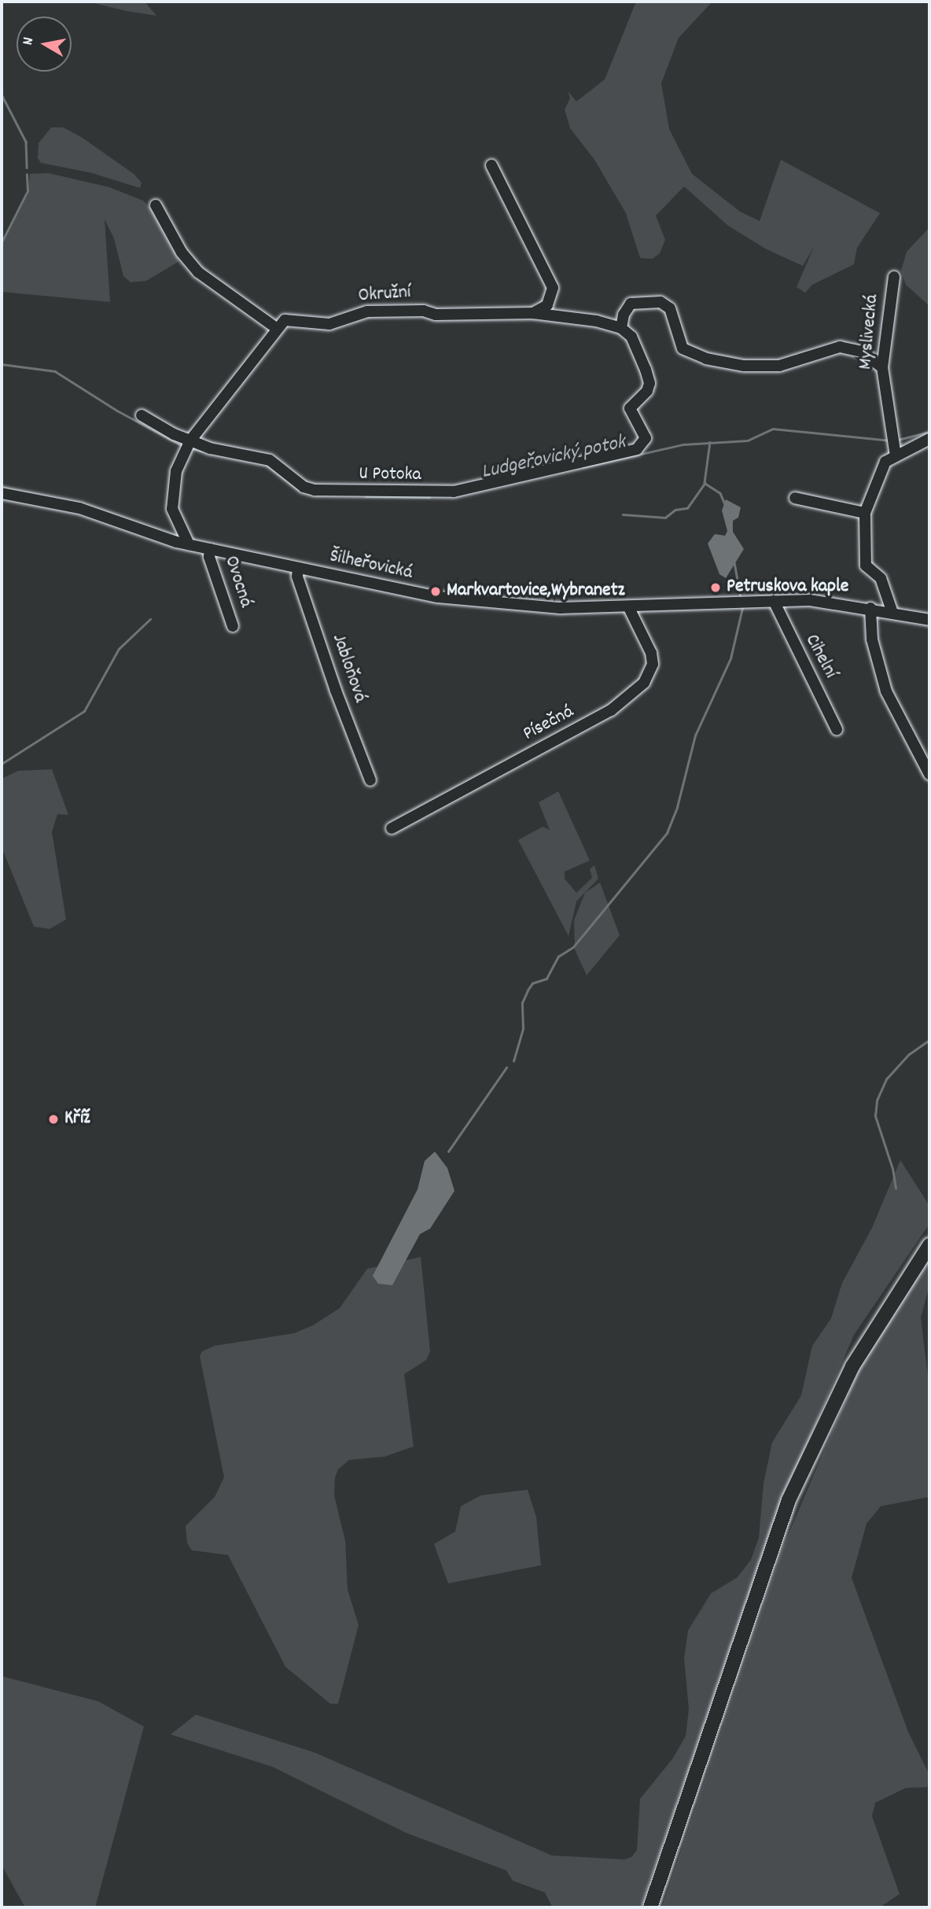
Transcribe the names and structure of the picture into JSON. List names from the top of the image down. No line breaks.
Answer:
{"streets":{"street":["Okružní","Myslivecká","U Potoka","Šilheřovická","Ovocná","Cihelní","Jabloňová","Písečná"]},"crossings":[["Okružní","U Potoka"],["Šilheřovická","Ovocná"],["Šilheřovická","Cihelní"],["Šilheřovická","Jabloňová"],["Šilheřovická","Písečná"]],"water":["Ludgeřovický potok"],"places":["Petruskova kaple","Markvartovice,Wybranetz","Kříž"],"north":"left"}
